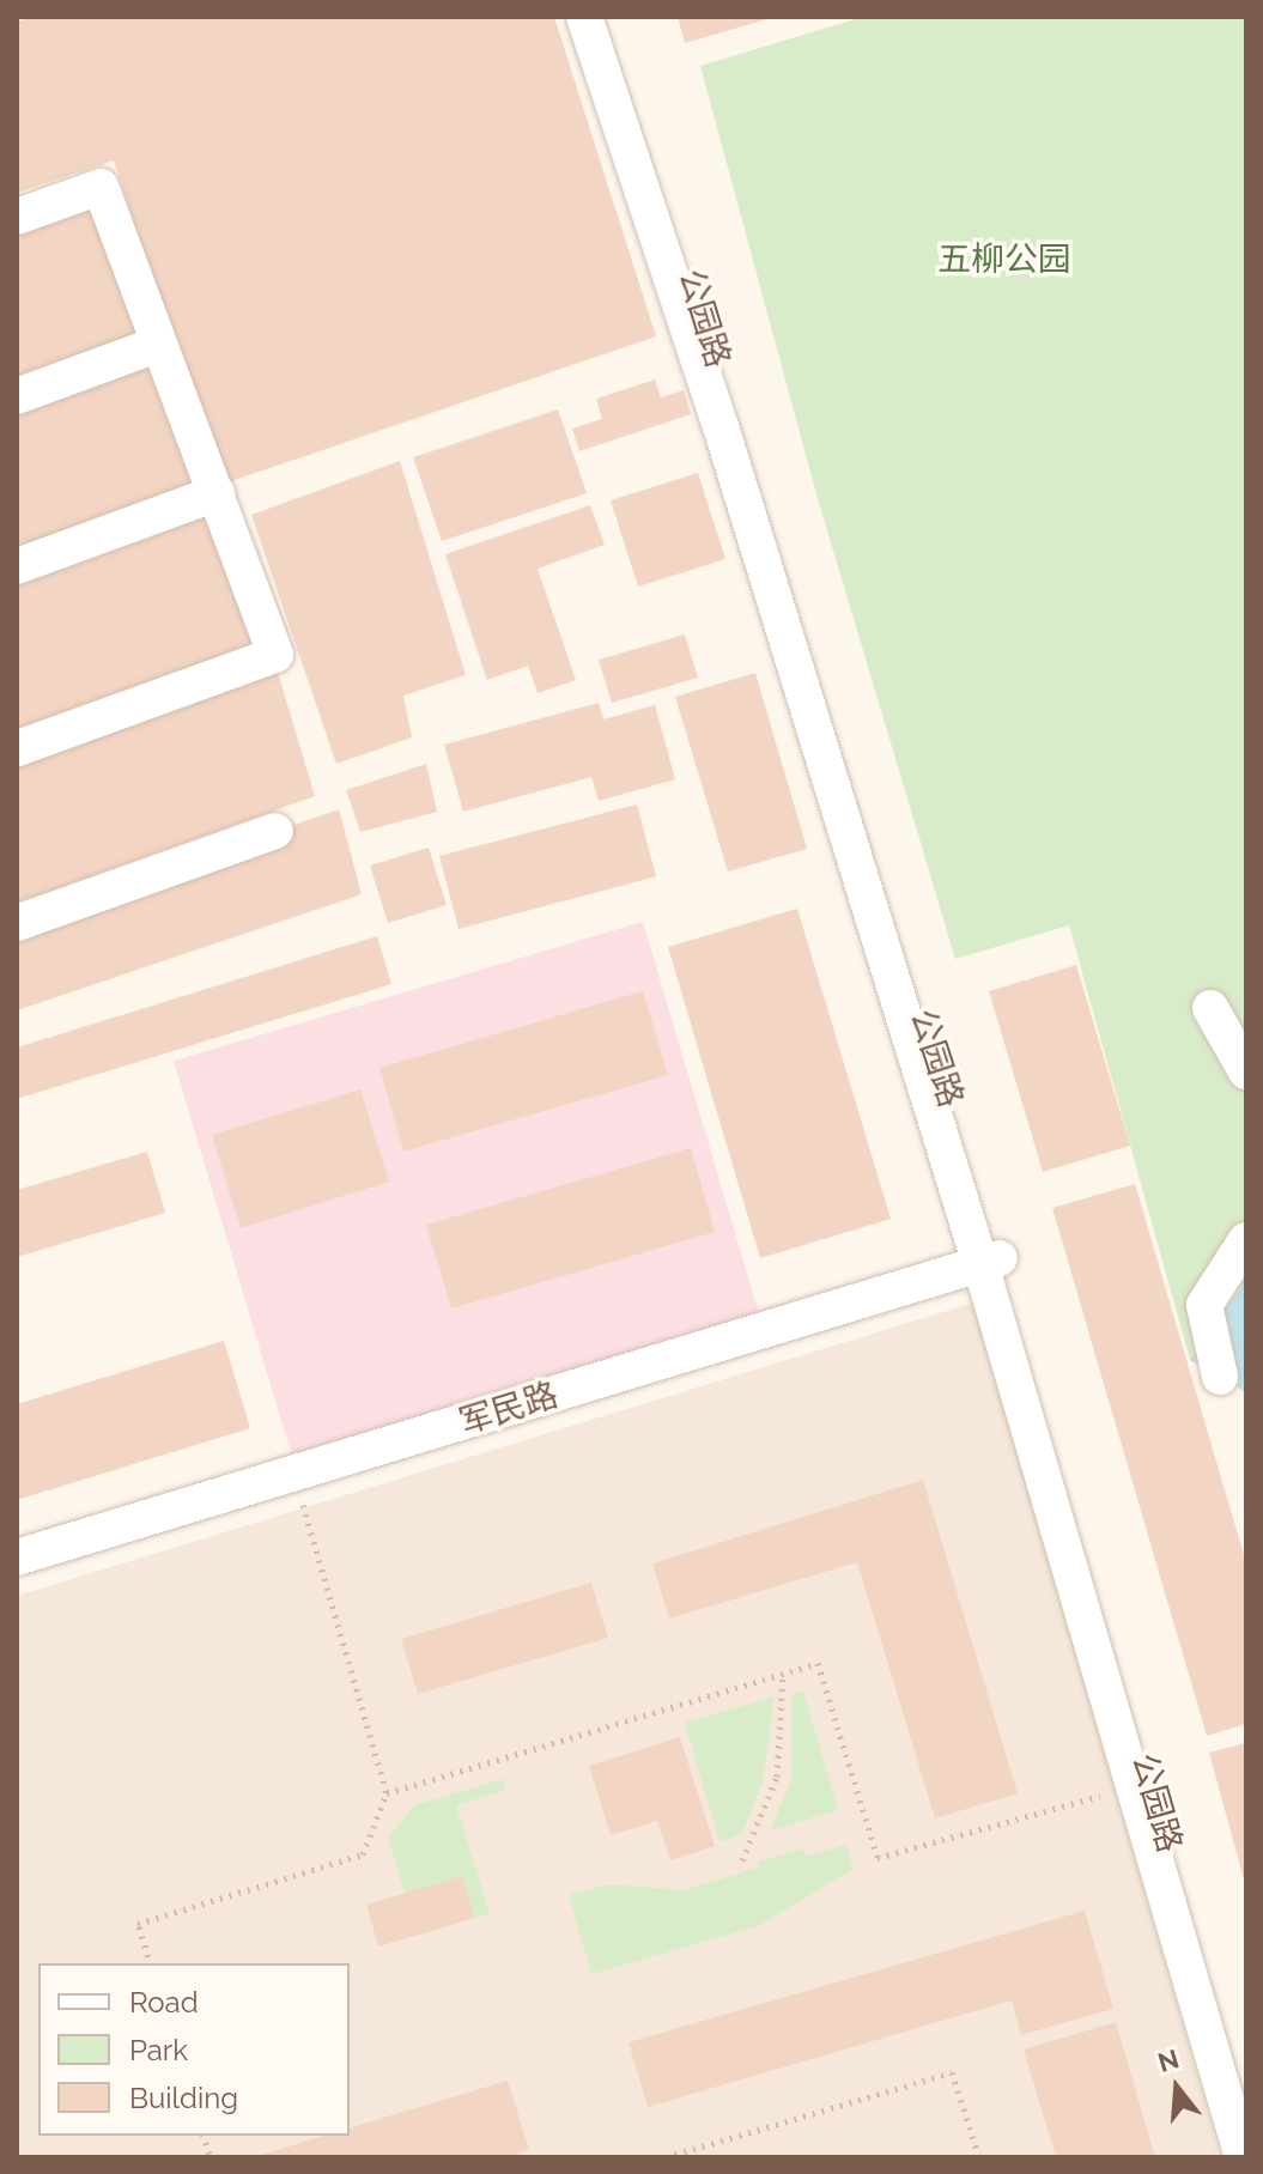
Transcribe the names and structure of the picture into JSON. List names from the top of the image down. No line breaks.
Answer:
{"streets":{"street":["公园路","军民路"]},"crossings":[["公园路","军民路"]],"parks":["五柳公园"],"legend":["Road","Park","Building"],"north":"top"}
